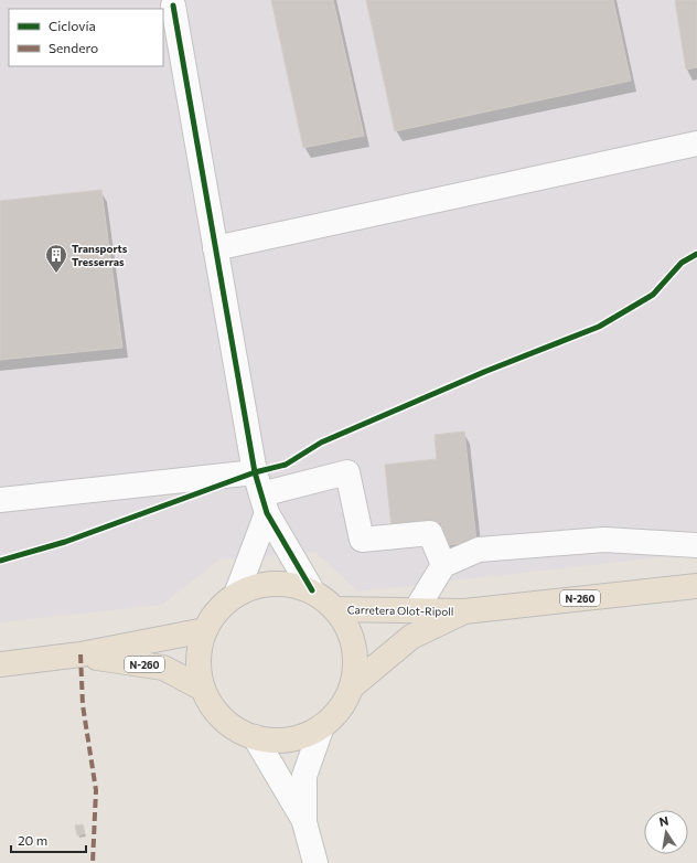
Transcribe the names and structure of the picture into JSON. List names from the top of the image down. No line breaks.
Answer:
{"streets":{"main road":["N-260","Carretera Olot-Ripoll"]},"crossings":[["N-260","Carretera Olot-Ripoll"]],"places":{"building":["Transports Tresserras"]},"legend":["Ciclovía","Sendero"],"scale_bar":"20 m","north":"top"}
